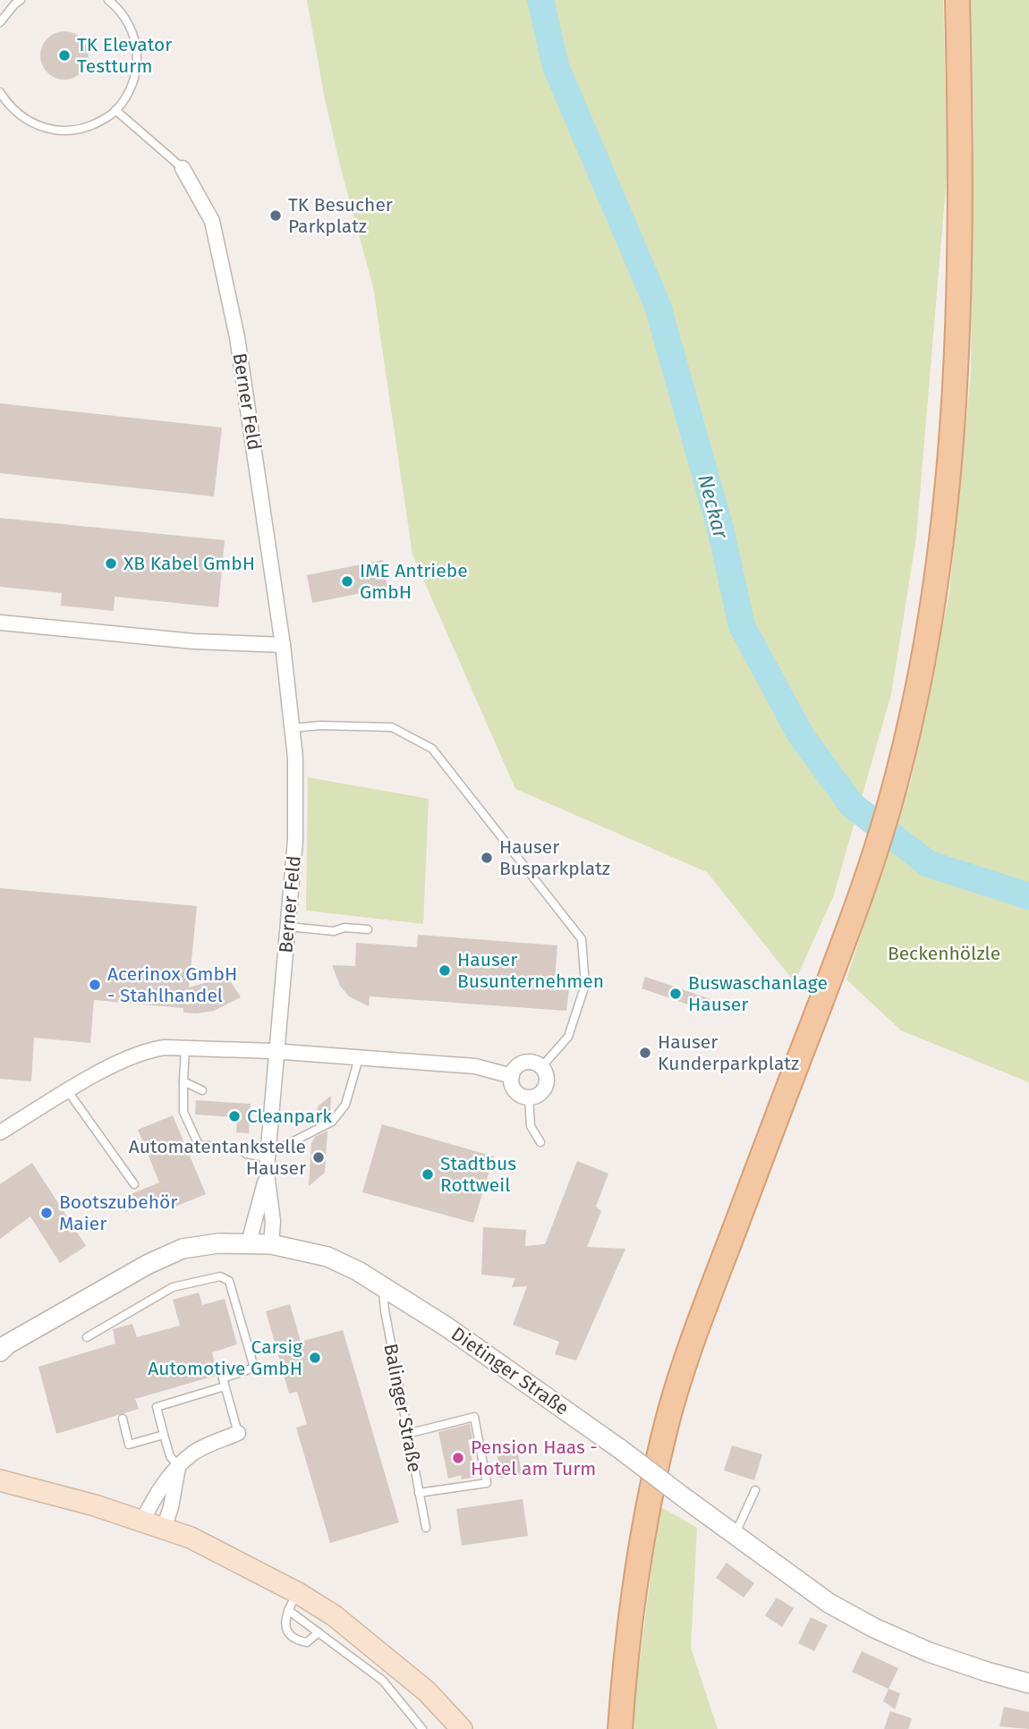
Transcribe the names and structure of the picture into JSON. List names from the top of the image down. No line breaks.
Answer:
{"streets":{"street":["Berner Feld","Dietinger Straße"],"lane":["Balinger Straße"]},"crossings":[["Berner Feld","Dietinger Straße"],["Dietinger Straße","Balinger Straße"]],"water":["Neckar"],"parks":["Beckenhölzle"],"places":["TK Elevator Testturm","TK Besucher Parkplatz","XB Kabel GmbH","IME Antriebe GmbH","Hauser Busparkplatz","Hauser Busunternehmen","Acerinox GmbH - Stahlhandel","Buswaschanlage Hauser","Hauser Kunderparkplatz","Cleanpark","Automatentankstelle Hauser","Stadtbus Rottweil","Bootszubehör Maier","Carsig Automotive GmbH","Pension Haas - Hotel am Turm"]}
